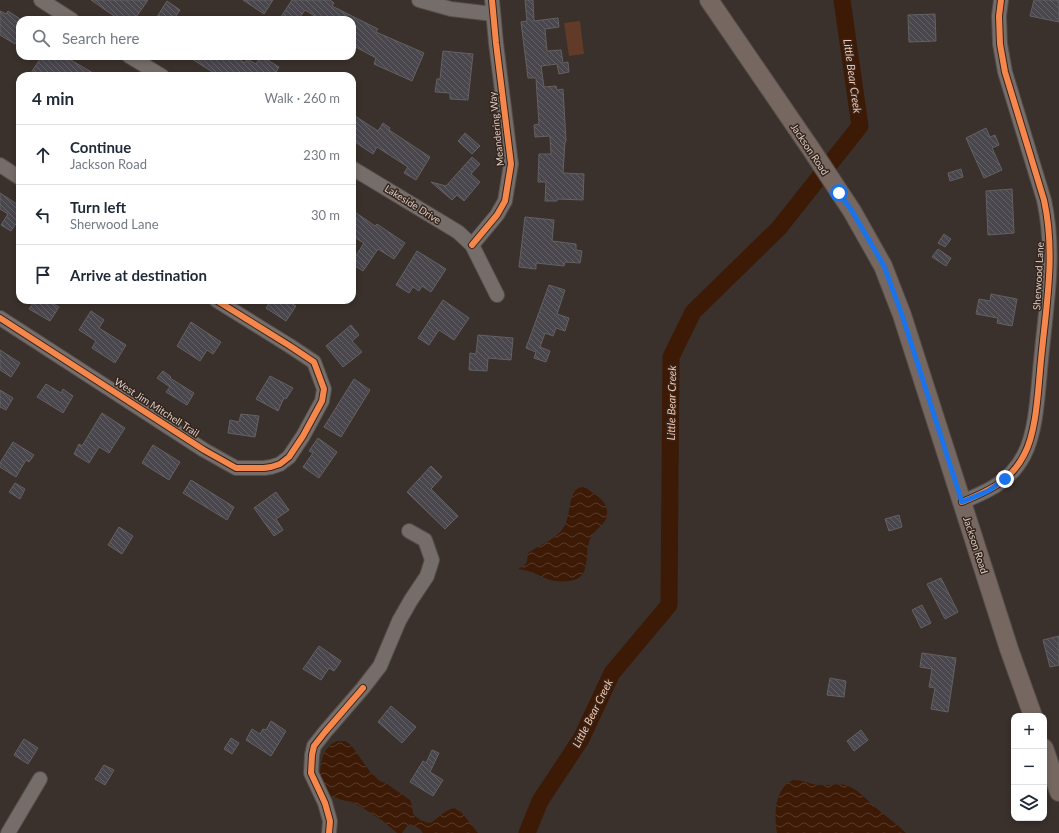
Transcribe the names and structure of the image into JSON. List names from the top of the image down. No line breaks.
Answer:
{"streets":{"main road":["Jackson Road"],"street":["Meandering Way","Lakeside Drive","Sherwood Lane","West Jim Mitchell Trail"]},"crossings":[["Meandering Way","Lakeside Drive"],["Jackson Road","Sherwood Lane"]],"water":["Little Bear Creek"],"page":{"search":"Search here","heading":["4 min","Walk · 260 m"],"list":[["Continue","Jackson Road","230 m"],["Turn left","Sherwood Lane","30 m"],"Arrive at destination"],"map_buttons":["+","−"]}}
